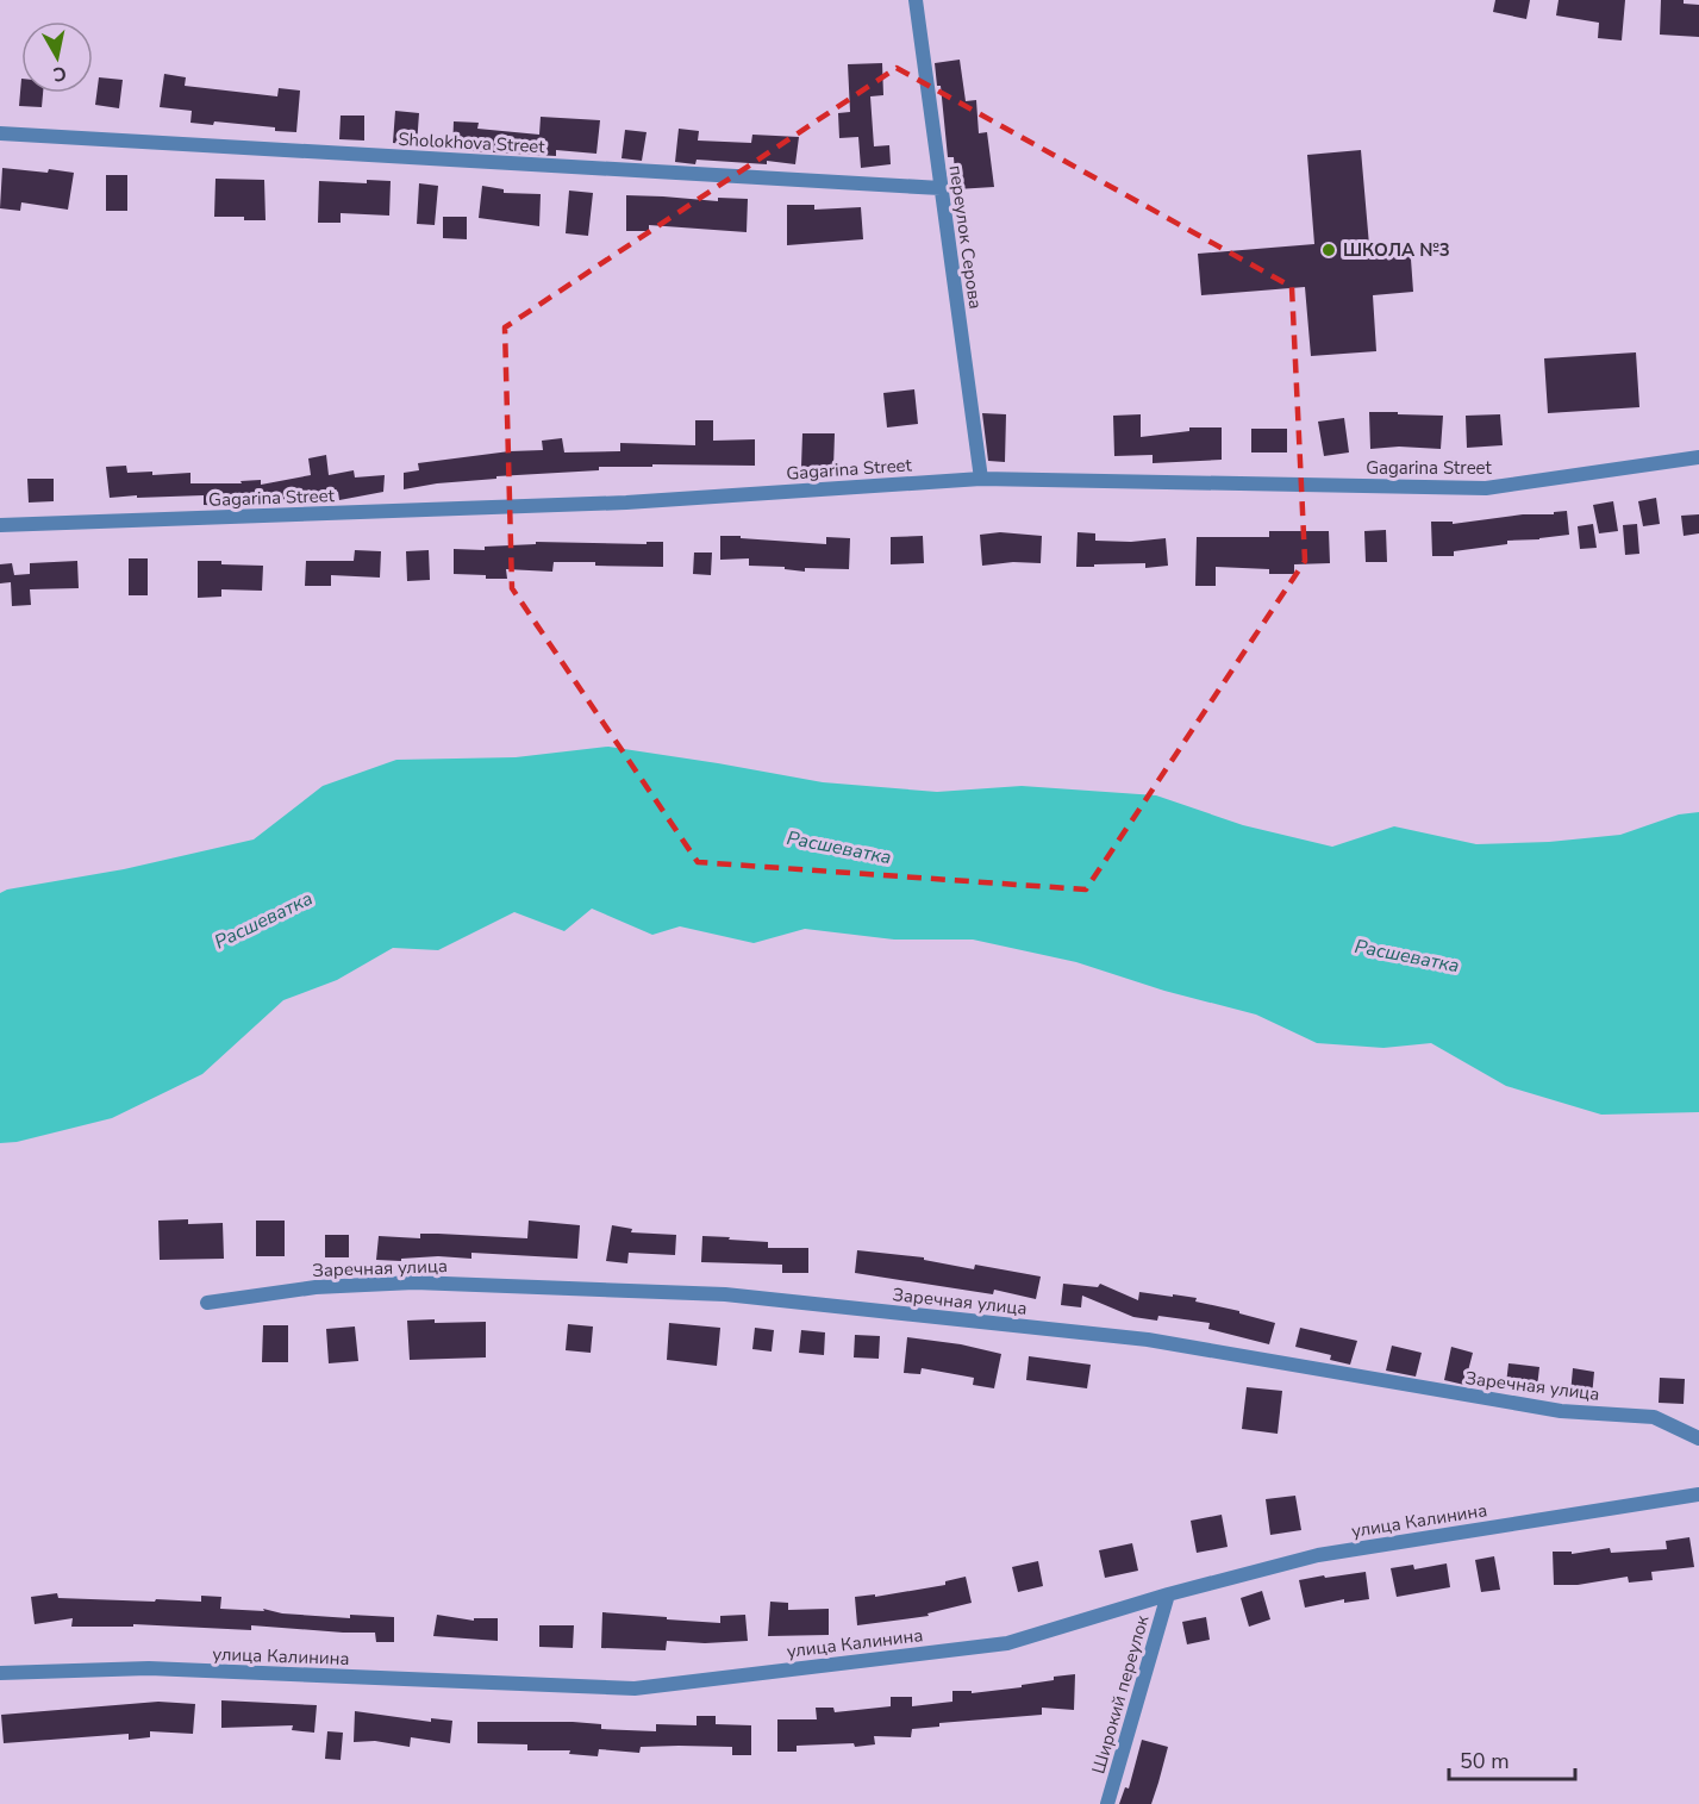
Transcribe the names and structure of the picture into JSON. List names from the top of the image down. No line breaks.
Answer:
{"streets":{"street":["Sholokhova Street","переулок Серова","Gagarina Street","Заречная улица","улица Калинина","Широкий переулок"]},"crossings":[["Sholokhova Street","переулок Серова"],["переулок Серова","Gagarina Street"],["улица Калинина","Широкий переулок"]],"water":["Расшеватка"],"places":["ШКОЛА №3"],"scale_bar":"50 m","north":"bottom"}
